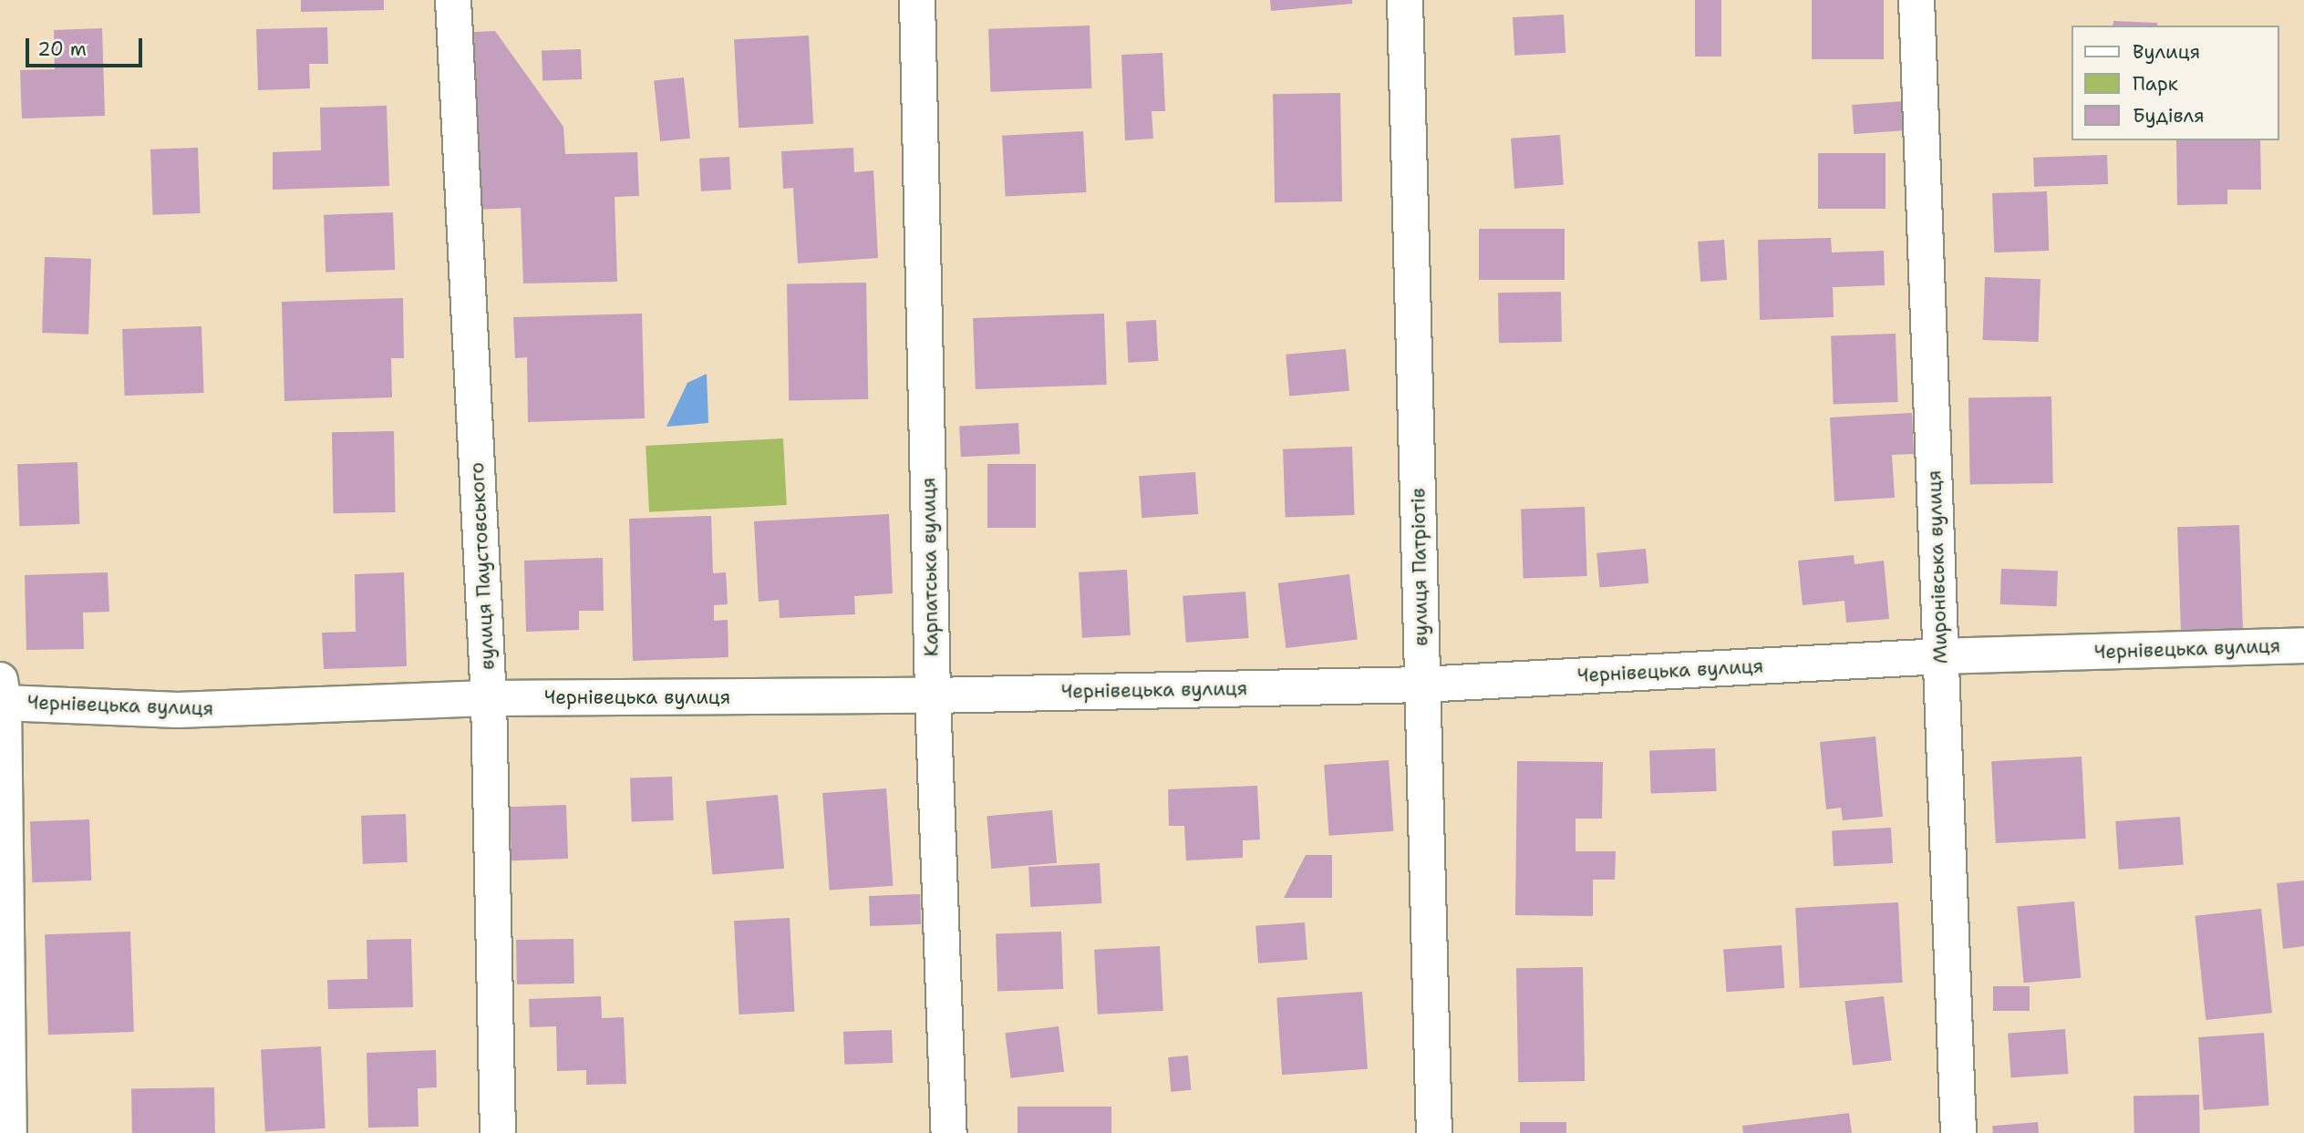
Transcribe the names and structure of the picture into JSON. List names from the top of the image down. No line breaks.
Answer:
{"streets":{"street":["вулиця Паустовського","Карпатська вулиця","вулиця Патріотів","Миронівська вулиця","Чернівецька вулиця"]},"crossings":[["вулиця Паустовського","Чернівецька вулиця"],["Карпатська вулиця","Чернівецька вулиця"],["вулиця Патріотів","Чернівецька вулиця"],["Миронівська вулиця","Чернівецька вулиця"]],"legend":["Вулиця","Парк","Будівля"],"scale_bar":"20 m"}
